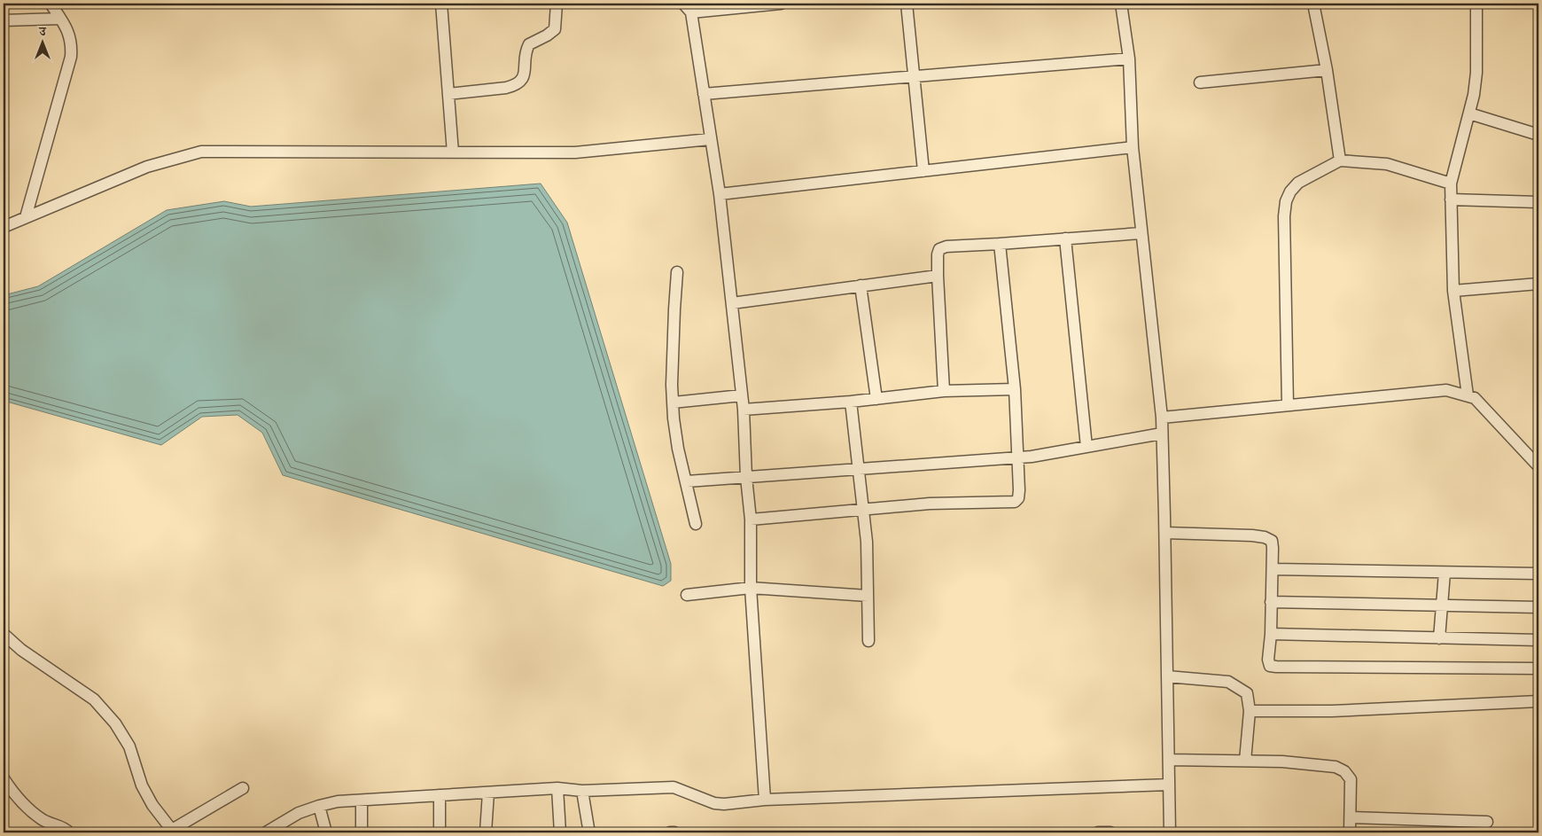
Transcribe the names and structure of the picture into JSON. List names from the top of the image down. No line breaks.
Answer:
{"north":"top"}
